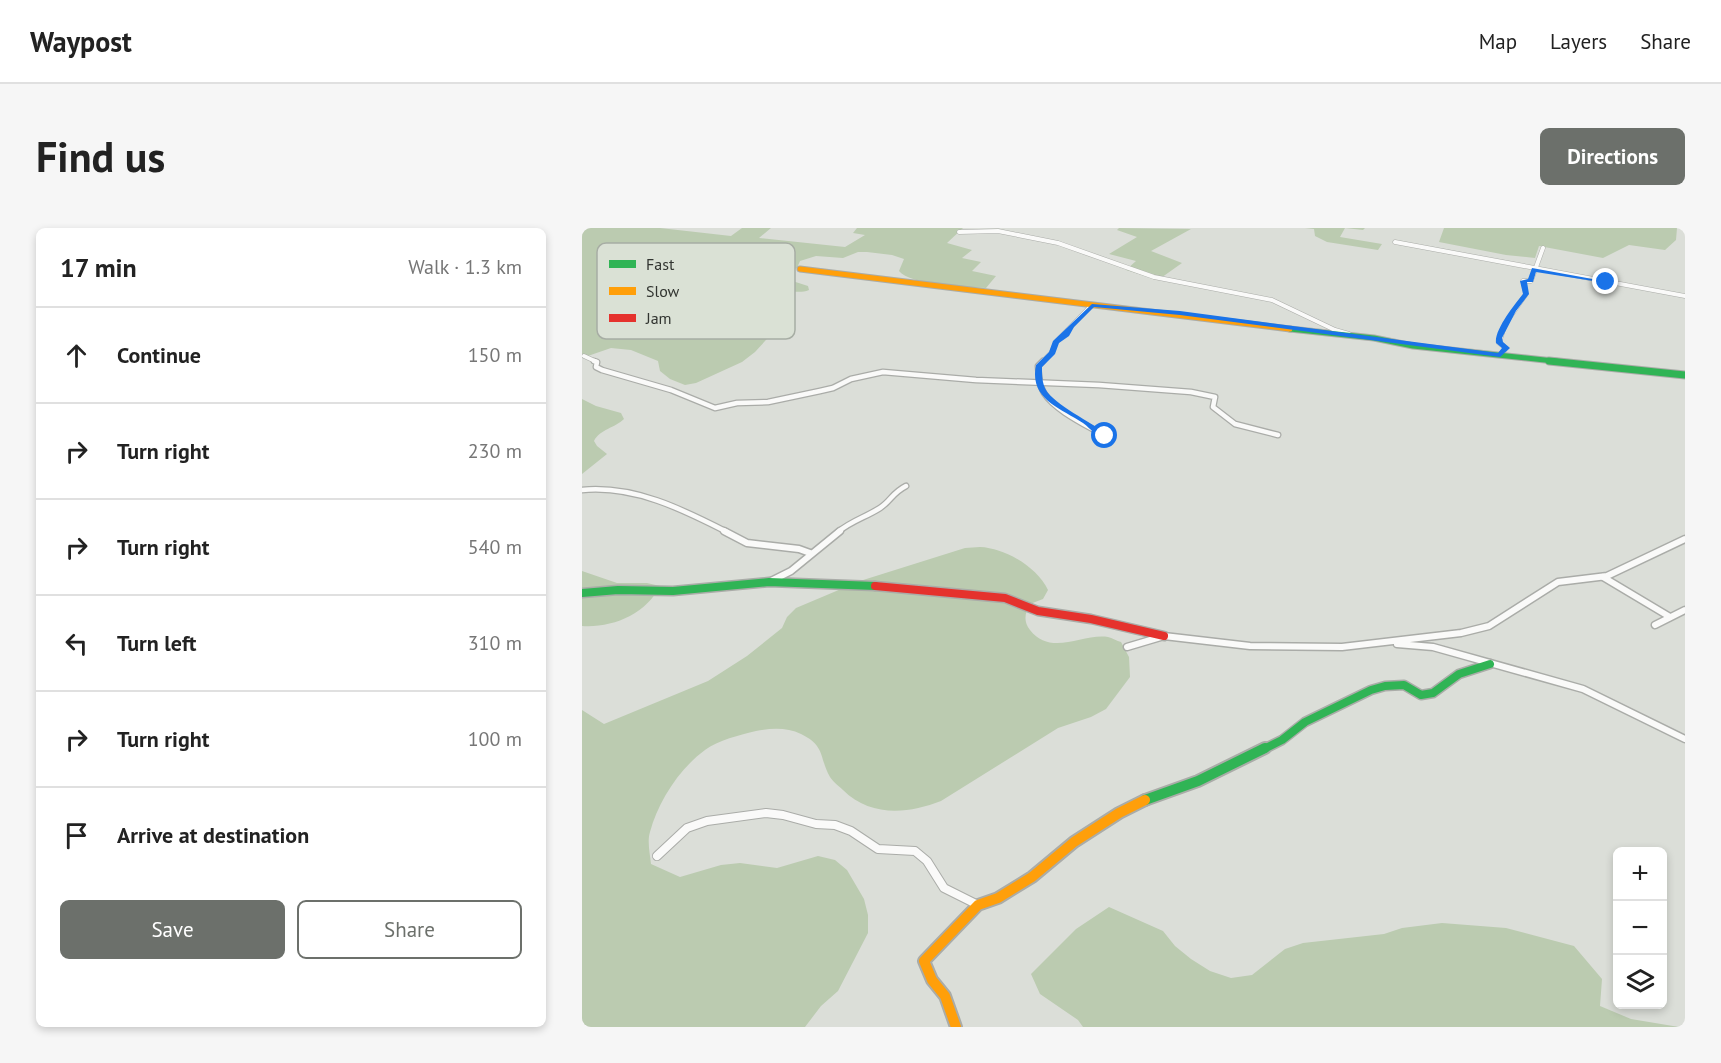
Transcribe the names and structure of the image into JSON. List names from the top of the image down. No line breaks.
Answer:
{"legend":["Fast","Slow","Jam"],"page":{"header":"Waypost","nav":["Map","Layers","Share"],"buttons":["Directions",["Save","Share"]],"title":"Find us","heading":["17 min","Walk · 1.3 km"],"list":[["Continue","150 m"],["Turn right","230 m"],["Turn right","540 m"],["Turn left","310 m"],["Turn right","100 m"],"Arrive at destination"],"map_buttons":["+","−"]}}
